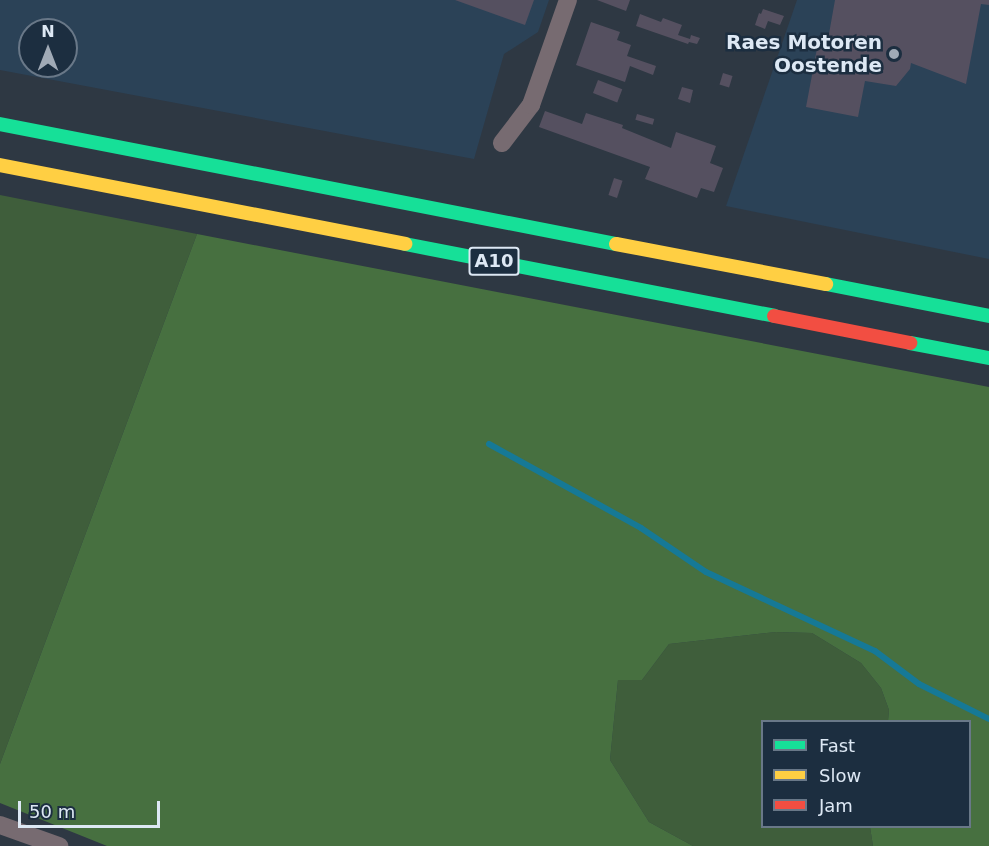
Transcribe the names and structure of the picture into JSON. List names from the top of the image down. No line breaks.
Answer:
{"streets":{"highway":["A10"]},"places":["Raes Motoren Oostende"],"legend":["Fast","Slow","Jam"],"scale_bar":"50 m","north":"top"}
